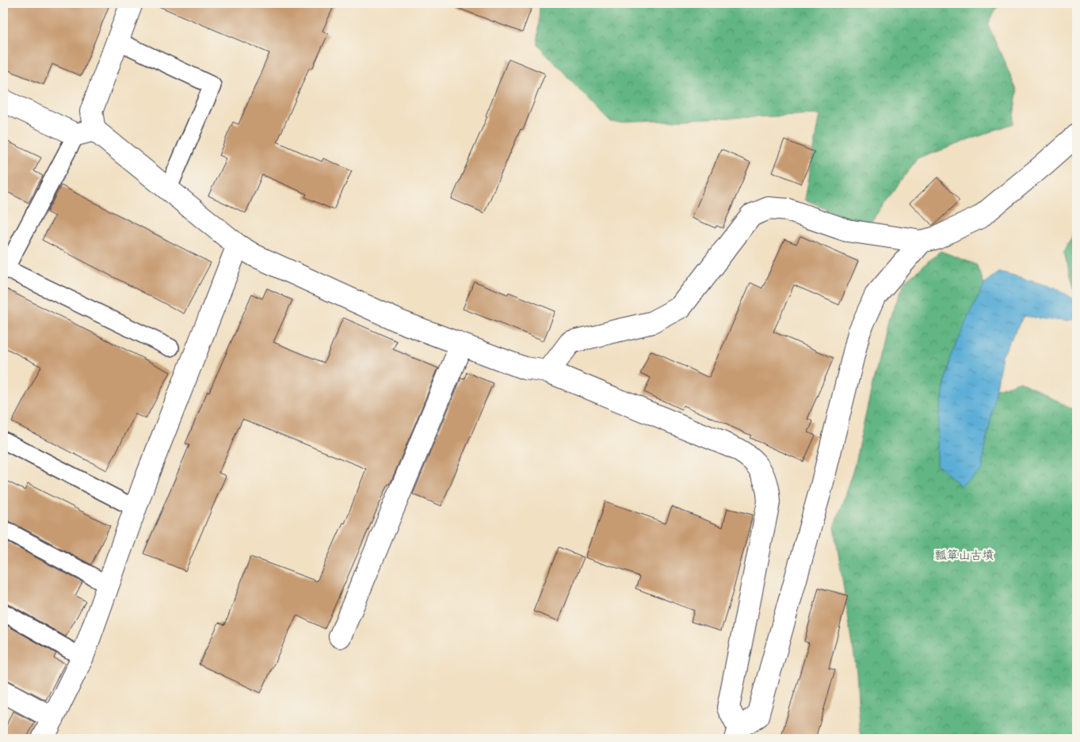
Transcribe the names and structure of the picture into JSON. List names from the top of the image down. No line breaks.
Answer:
{"parks":["瓢箪山古墳"]}
